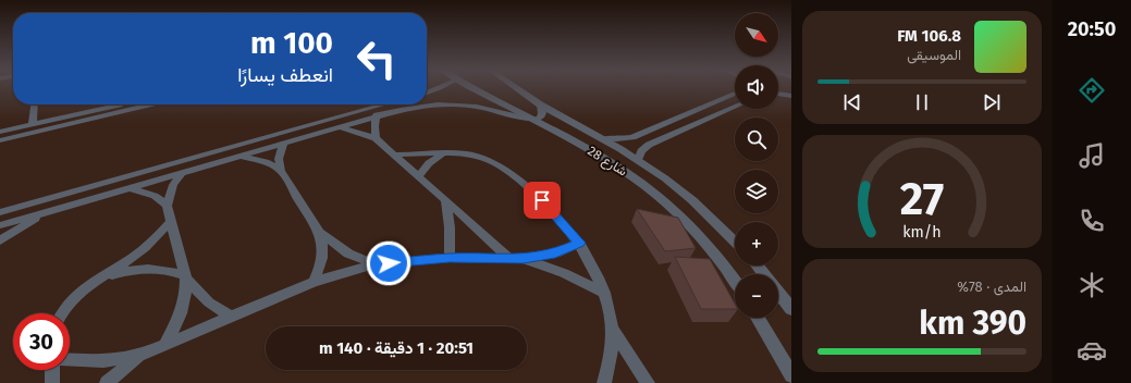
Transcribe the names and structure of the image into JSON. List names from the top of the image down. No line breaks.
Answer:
{"streets":{"street":["شارع 28"]},"north":"bottom right","page":{"tabs":"20:50","map_buttons":["+","−"],"turn":["100 m","انعطف يسارًا"],"song":["106.8 FM","الموسيقى"],"tile":["المدى · 78%","390 km"],"limit":"30","trip":"20:51 · 1 دقيقة · 140 m","gauge":["27","km/h"]}}
